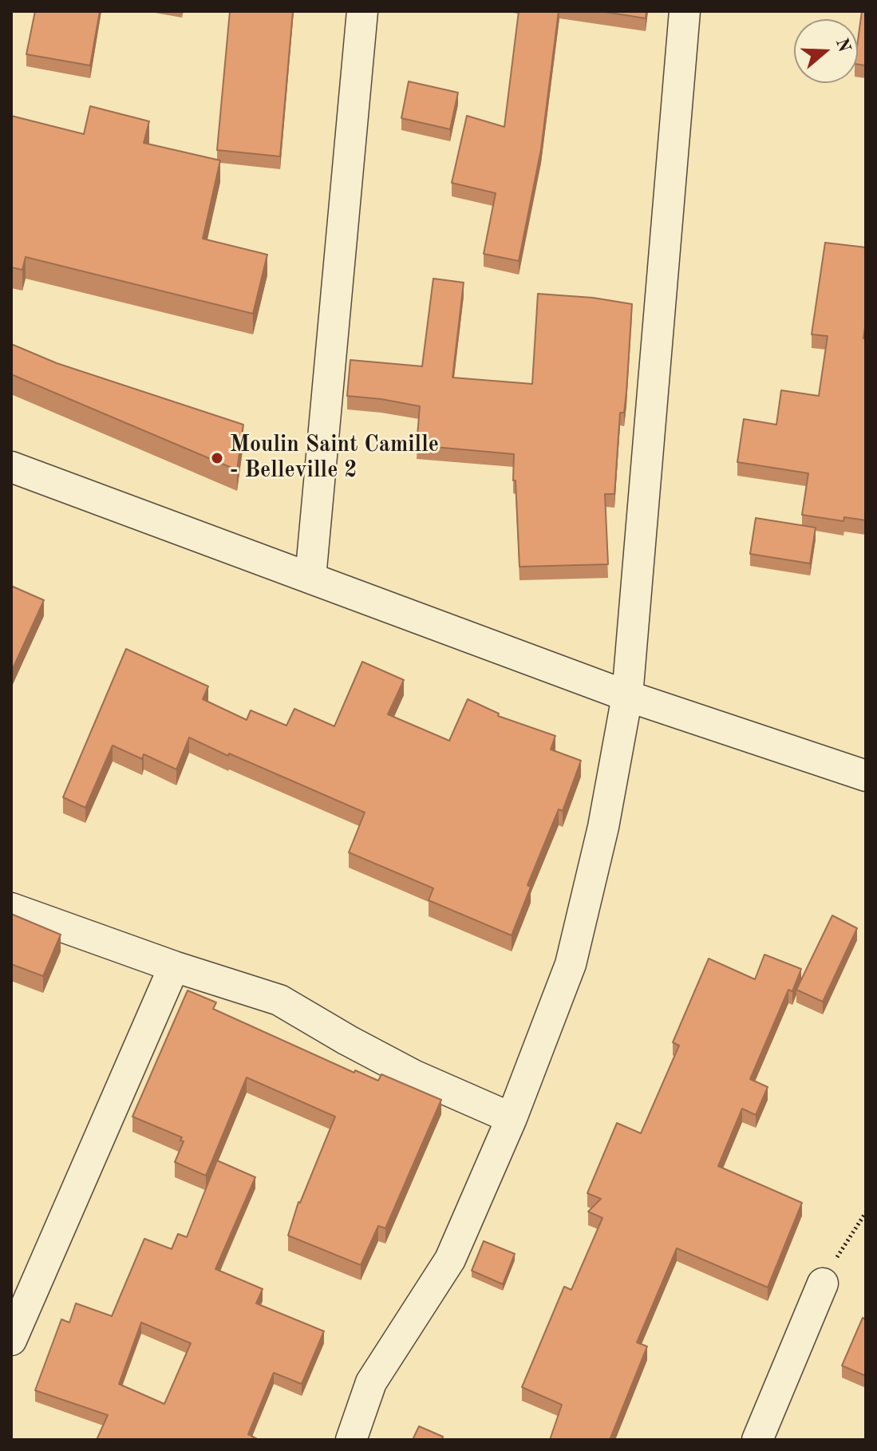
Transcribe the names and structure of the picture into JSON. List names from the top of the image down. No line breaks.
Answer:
{"places":["Moulin Saint Camille - Belleville 2"],"north":"right"}
